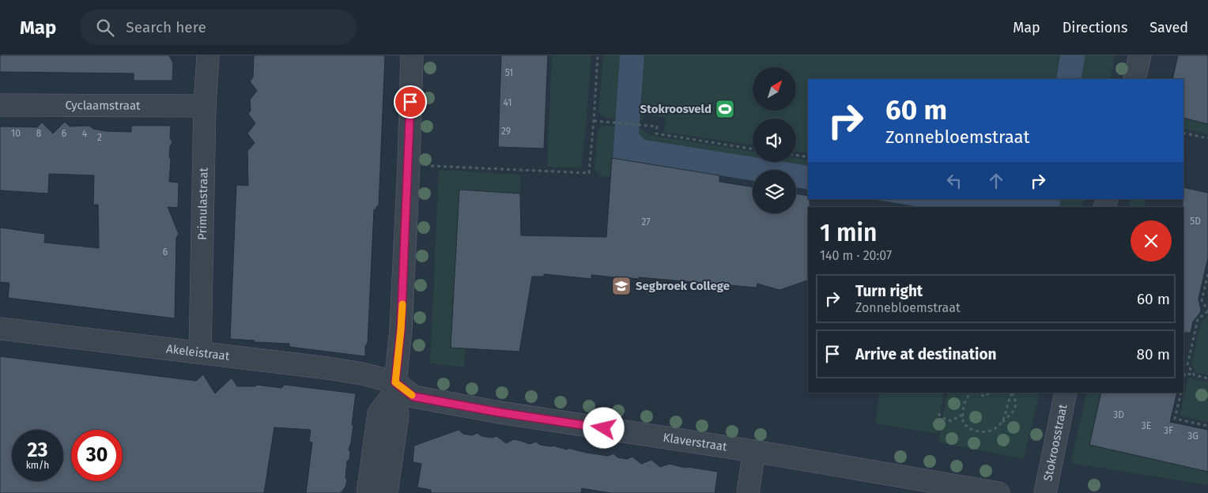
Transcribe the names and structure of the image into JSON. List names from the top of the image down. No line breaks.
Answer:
{"streets":{"street":["Cyclaamstraat","Primulastraat","Akeleistraat","Klaverstraat","Stokroosstraat"]},"crossings":[["Cyclaamstraat","Primulastraat"],["Primulastraat","Akeleistraat"],["Akeleistraat","Klaverstraat"]],"places":{"sports":["Stokroosveld"],"school or university":["Segbroek College"]},"house_numbers":["51","41","29","10","8","6","4","2","5D","27","6","3D","3E","3F","3G"],"north":"top right","page":{"header":"Map","search":"Search here","nav":["Map","Directions","Saved"],"turn":["60 m","Zonnebloemstraat"],"heading":["1 min","140 m · 20:07"],"list":[{"name":"Turn right","note":"Zonnebloemstraat","value":"60 m"},{"name":"Arrive at destination","value":"80 m"}],"speed":"23 km/h","limit":"30"}}
